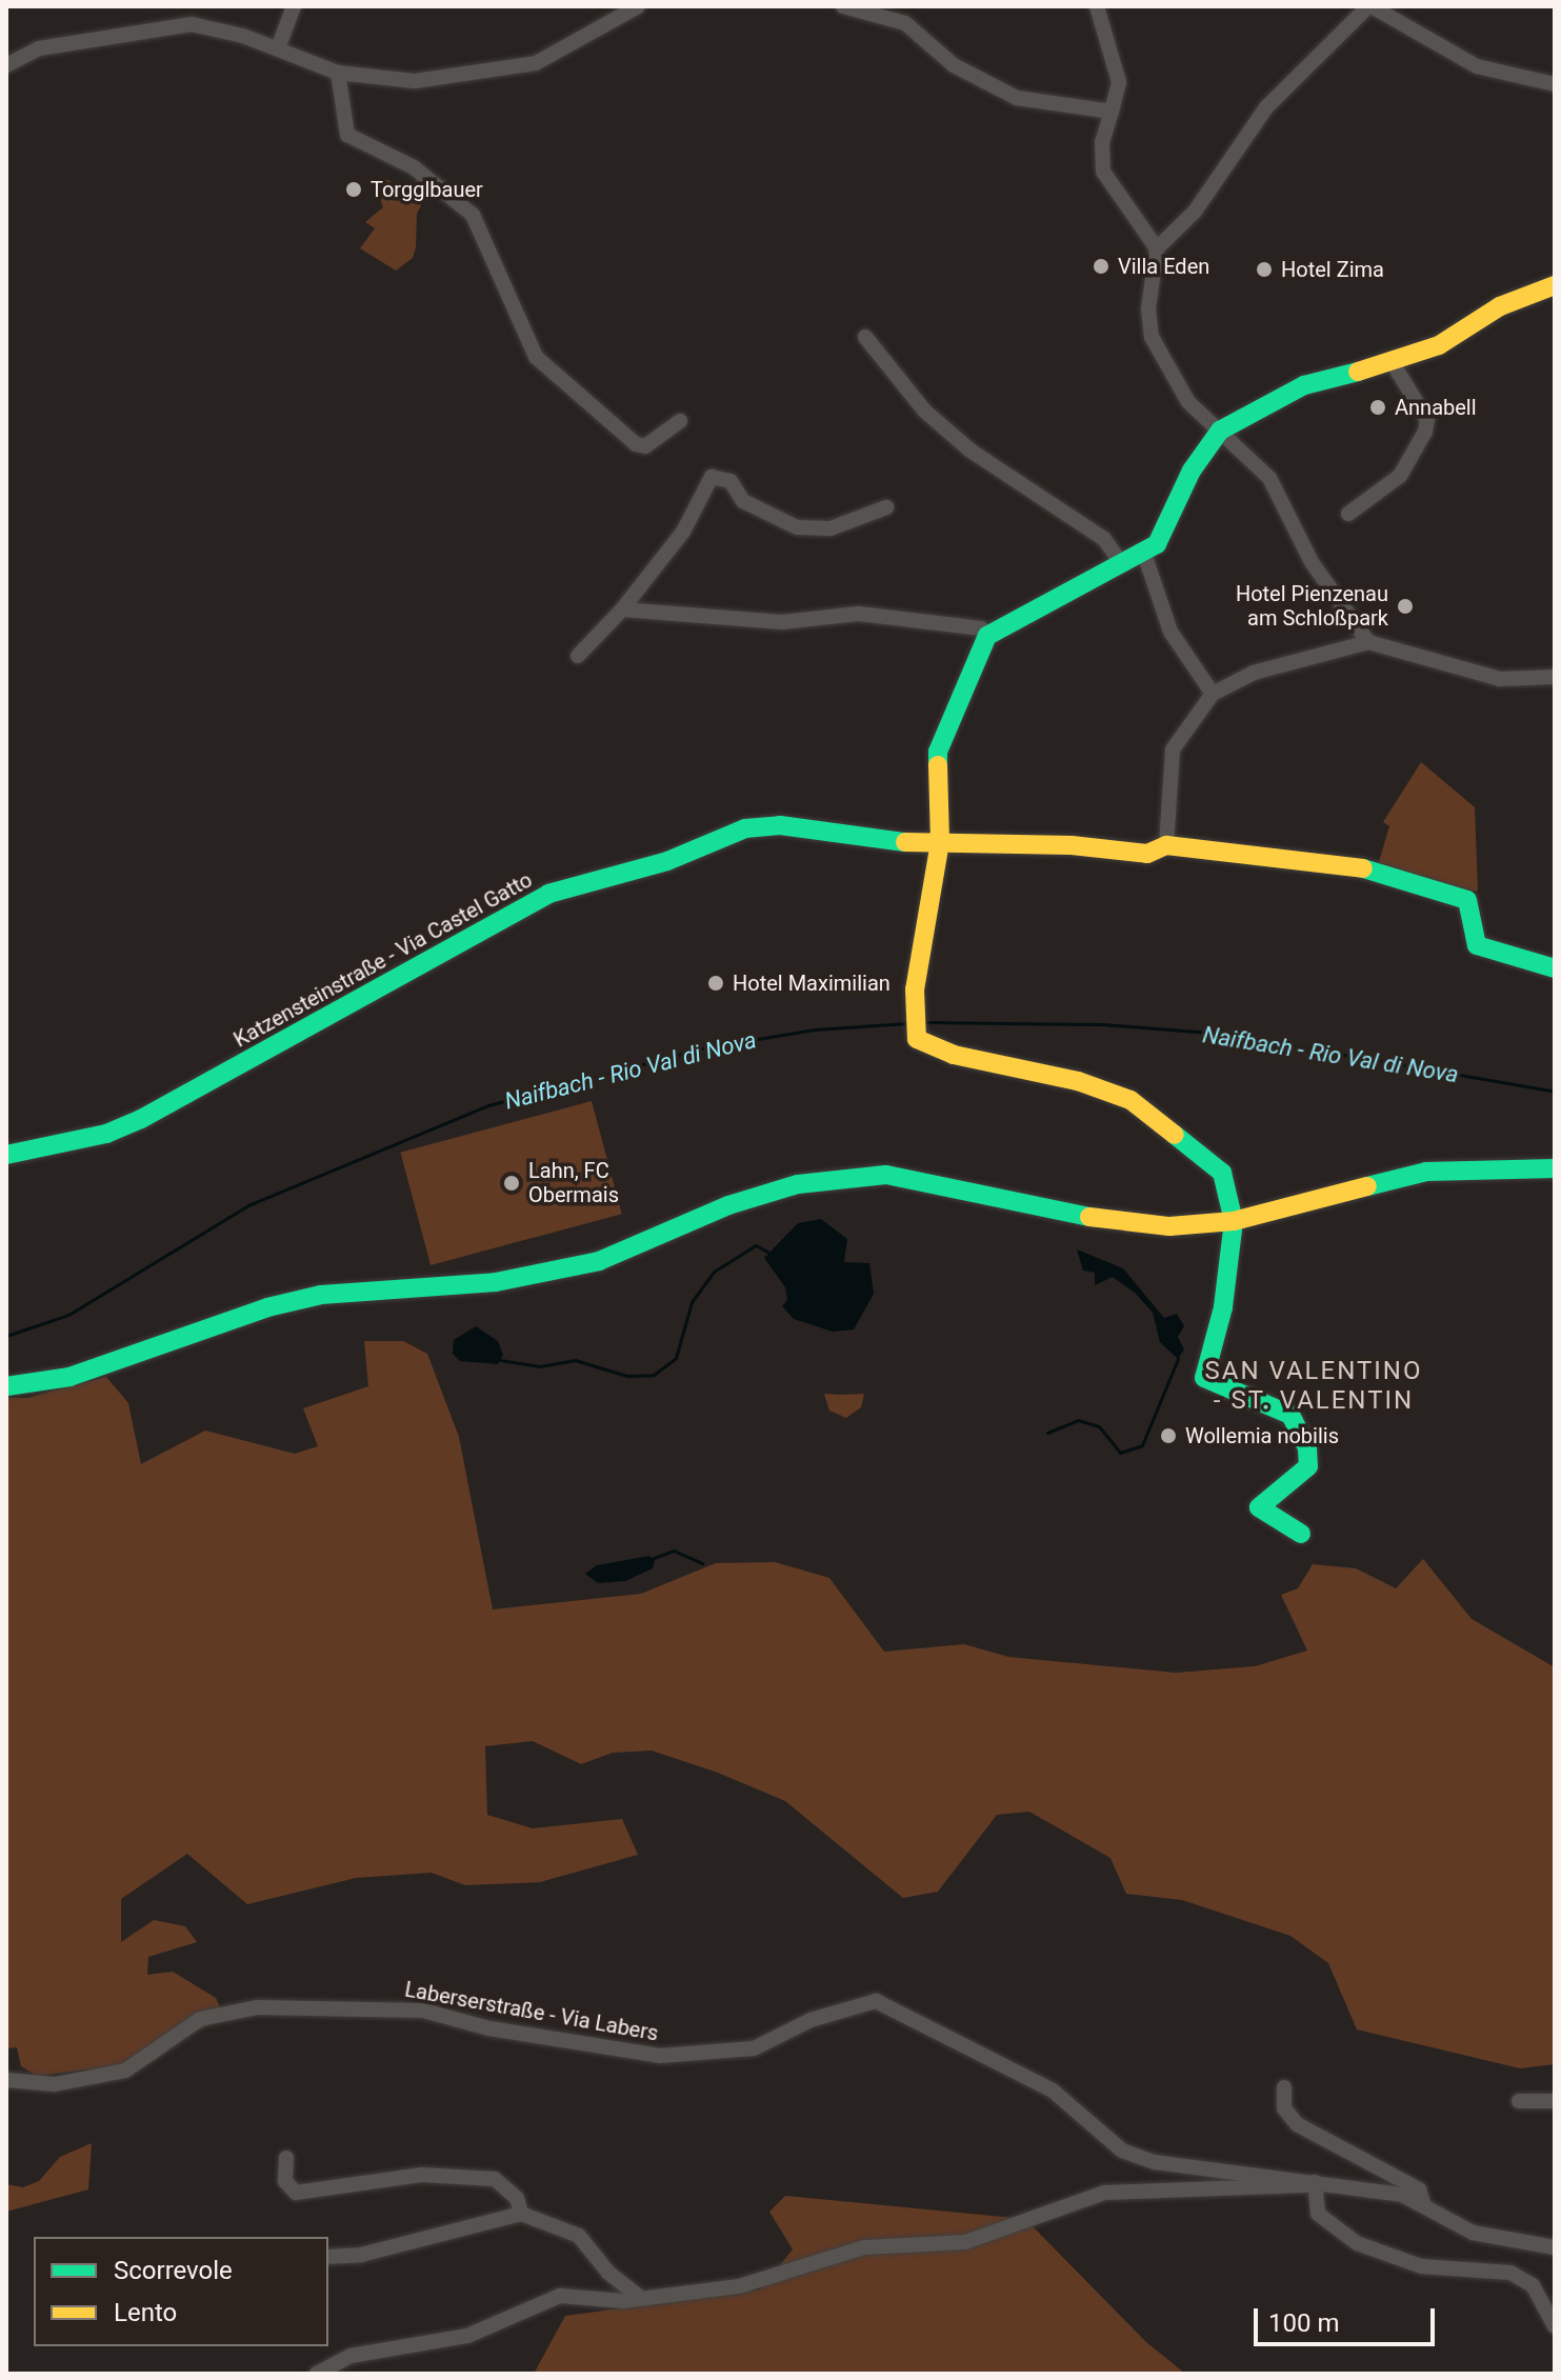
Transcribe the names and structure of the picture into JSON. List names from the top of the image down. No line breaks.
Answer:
{"streets":{"street":["Katzensteinstraße - Via Castel Gatto","Laberserstraße - Via Labers"]},"districts":["SAN VALENTINO - ST. VALENTIN"],"water":["Naifbach - Rio Val di Nova"],"places":["Torgglbauer","Villa Eden","Hotel Zima","Annabell","Hotel Pienzenau am Schloßpark","Hotel Maximilian","Lahn, FC Obermais","Wollemia nobilis"],"legend":["Scorrevole","Lento"],"scale_bar":"100 m"}
